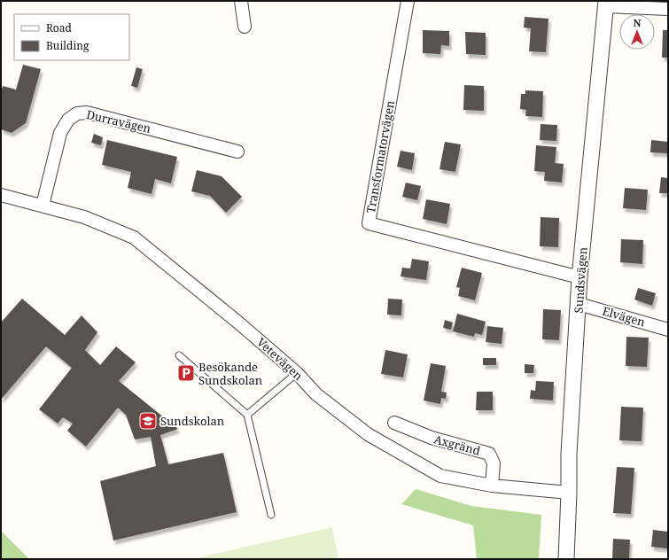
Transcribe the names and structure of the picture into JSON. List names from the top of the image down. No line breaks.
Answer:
{"streets":{"street":["Durravägen","Transformatorvägen","Sundsvägen","Elvägen","Vetevägen","Axgränd"]},"crossings":[["Durravägen","Vetevägen"],["Transformatorvägen","Sundsvägen"],["Sundsvägen","Elvägen"],["Sundsvägen","Vetevägen"],["Vetevägen","Axgränd"]],"places":{"parking":["Besökande Sundskolan"],"school or university":["Sundskolan"]},"legend":["Road","Building"],"north":"top"}
